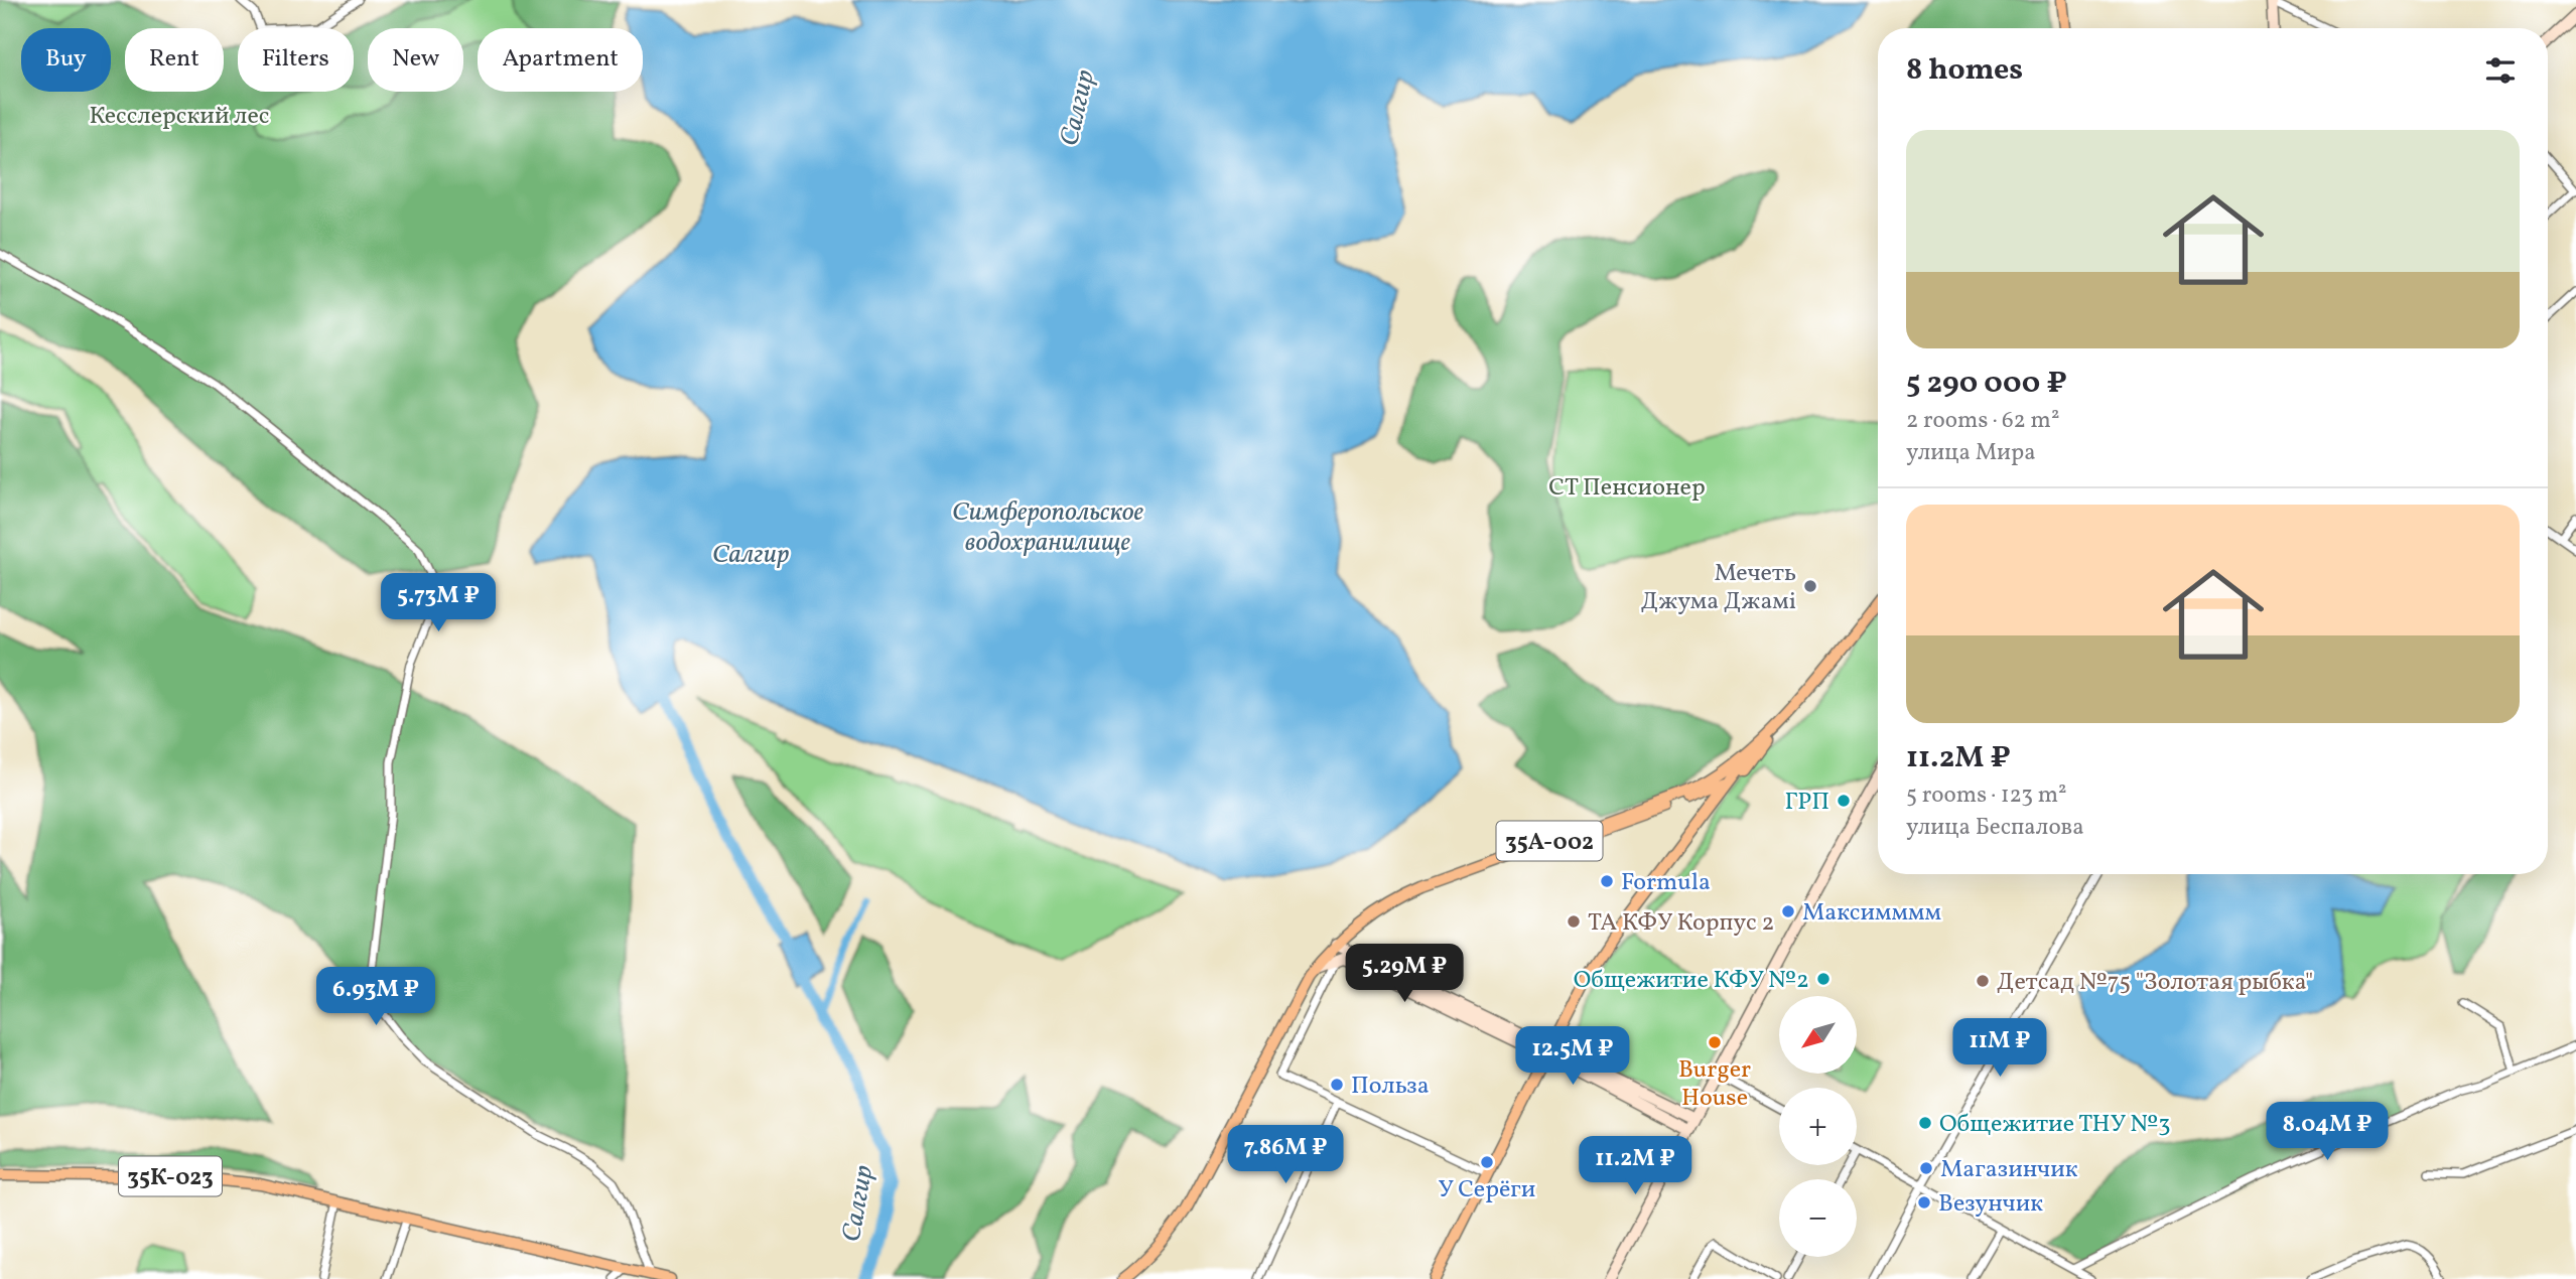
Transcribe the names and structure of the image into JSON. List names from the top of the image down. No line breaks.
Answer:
{"streets":{"main road":["35А-002","35К-023"]},"water":["Салгир","Симферопольское водохранилище"],"parks":["Кесслерский лес","СТ Пенсионер"],"places":["Мечеть Джума Джамі","ГРП","Formula","Максимммм","ТА КФУ Корпус 2","Общежитие КФУ №2","Детсад №75 \"Золотая рыбка\"","Burger House","Польза","Общежитие ТНУ №3","У Серёги","Магазинчик","Везунчик"],"north":"bottom left","page":{"chip":["Buy","Rent","Filters","New","Apartment"],"heading":"8 homes","list":[{"name":"5 290 000 ₽","note":"2 rooms · 62 m² · улица Мира"},{"name":"11.2M ₽","note":"5 rooms · 123 m² · улица Беспалова"}],"price":["5.73M ₽","5.29M ₽","6.93M ₽","11M ₽","12.5M ₽","8.04M ₽","7.86M ₽","11.2M ₽"],"map_buttons":["+","−"]}}
